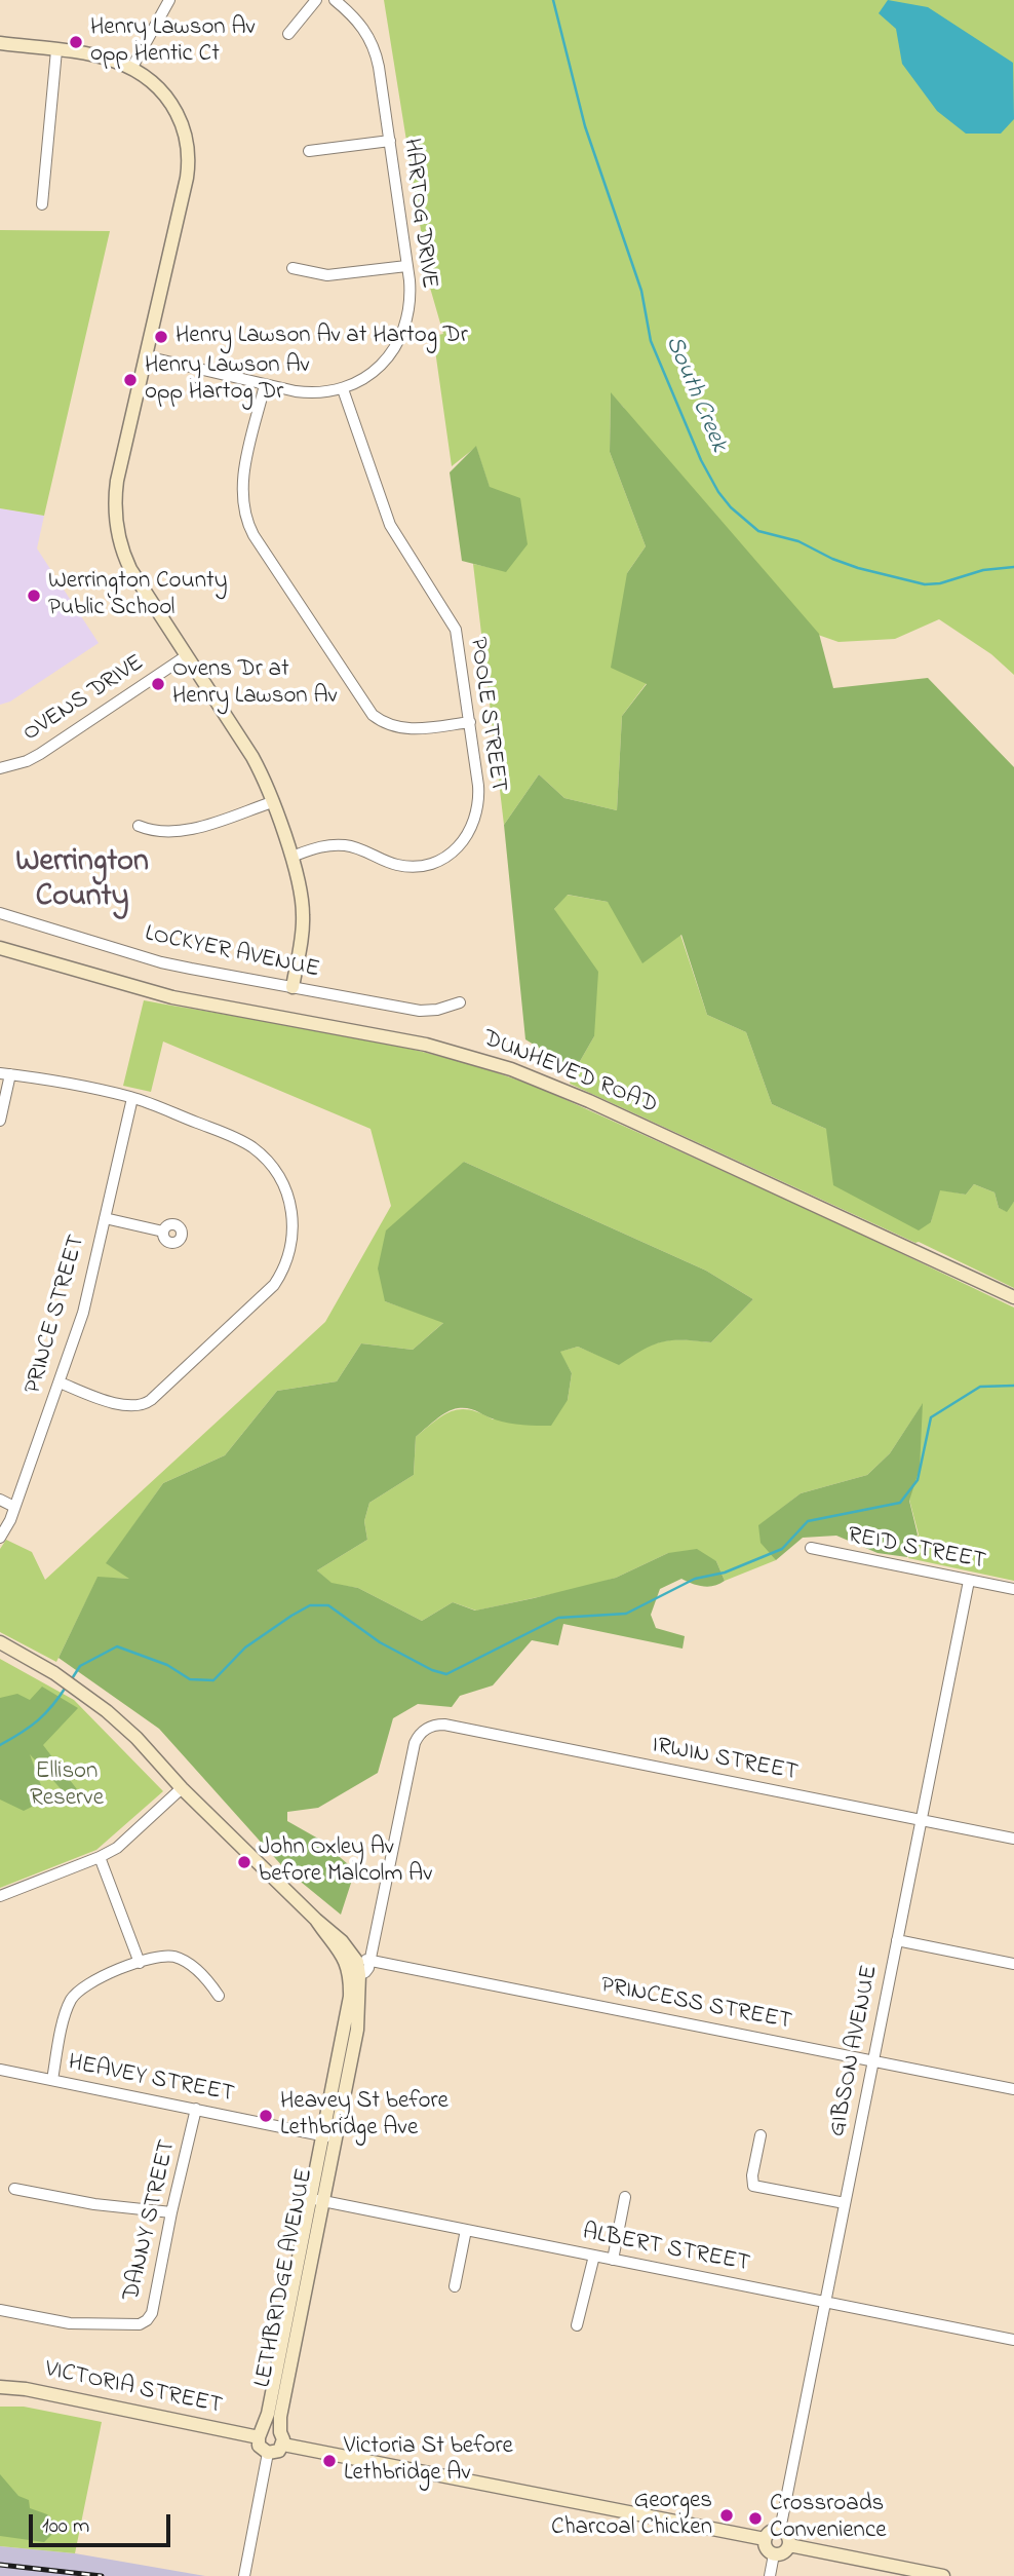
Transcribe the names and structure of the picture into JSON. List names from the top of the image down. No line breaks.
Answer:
{"streets":{"street":["HARTOG DRIVE","OVENS DRIVE","POOLE STREET","LOCKYER AVENUE","DUNHEVED ROAD","PRINCE STREET","REID STREET","IRWIN STREET","PRINCESS STREET","GIBSON AVENUE","HEAVEY STREET","DANNY STREET","ALBERT STREET","LETHBRIDGE AVENUE","VICTORIA STREET"]},"crossings":[["HARTOG DRIVE","POOLE STREET"],["REID STREET","GIBSON AVENUE"],["IRWIN STREET","PRINCESS STREET"],["IRWIN STREET","GIBSON AVENUE"],["PRINCESS STREET","GIBSON AVENUE"],["PRINCESS STREET","LETHBRIDGE AVENUE"],["GIBSON AVENUE","ALBERT STREET"],["HEAVEY STREET","DANNY STREET"],["HEAVEY STREET","LETHBRIDGE AVENUE"],["ALBERT STREET","LETHBRIDGE AVENUE"],["LETHBRIDGE AVENUE","VICTORIA STREET"]],"districts":["Werrington County"],"water":["South Creek"],"parks":["Ellison Reserve"],"places":["Henry Lawson Av opp Hentic Ct","Henry Lawson Av at Hartog Dr","Henry Lawson Av opp Hartog Dr","Werrington County Public School","Ovens Dr at Henry Lawson Av","John Oxley Av before Malcolm Av","Heavey St before Lethbridge Ave","Victoria St before Lethbridge Av","Georges Charcoal Chicken","Crossroads Convenience"],"scale_bar":"100 m"}
